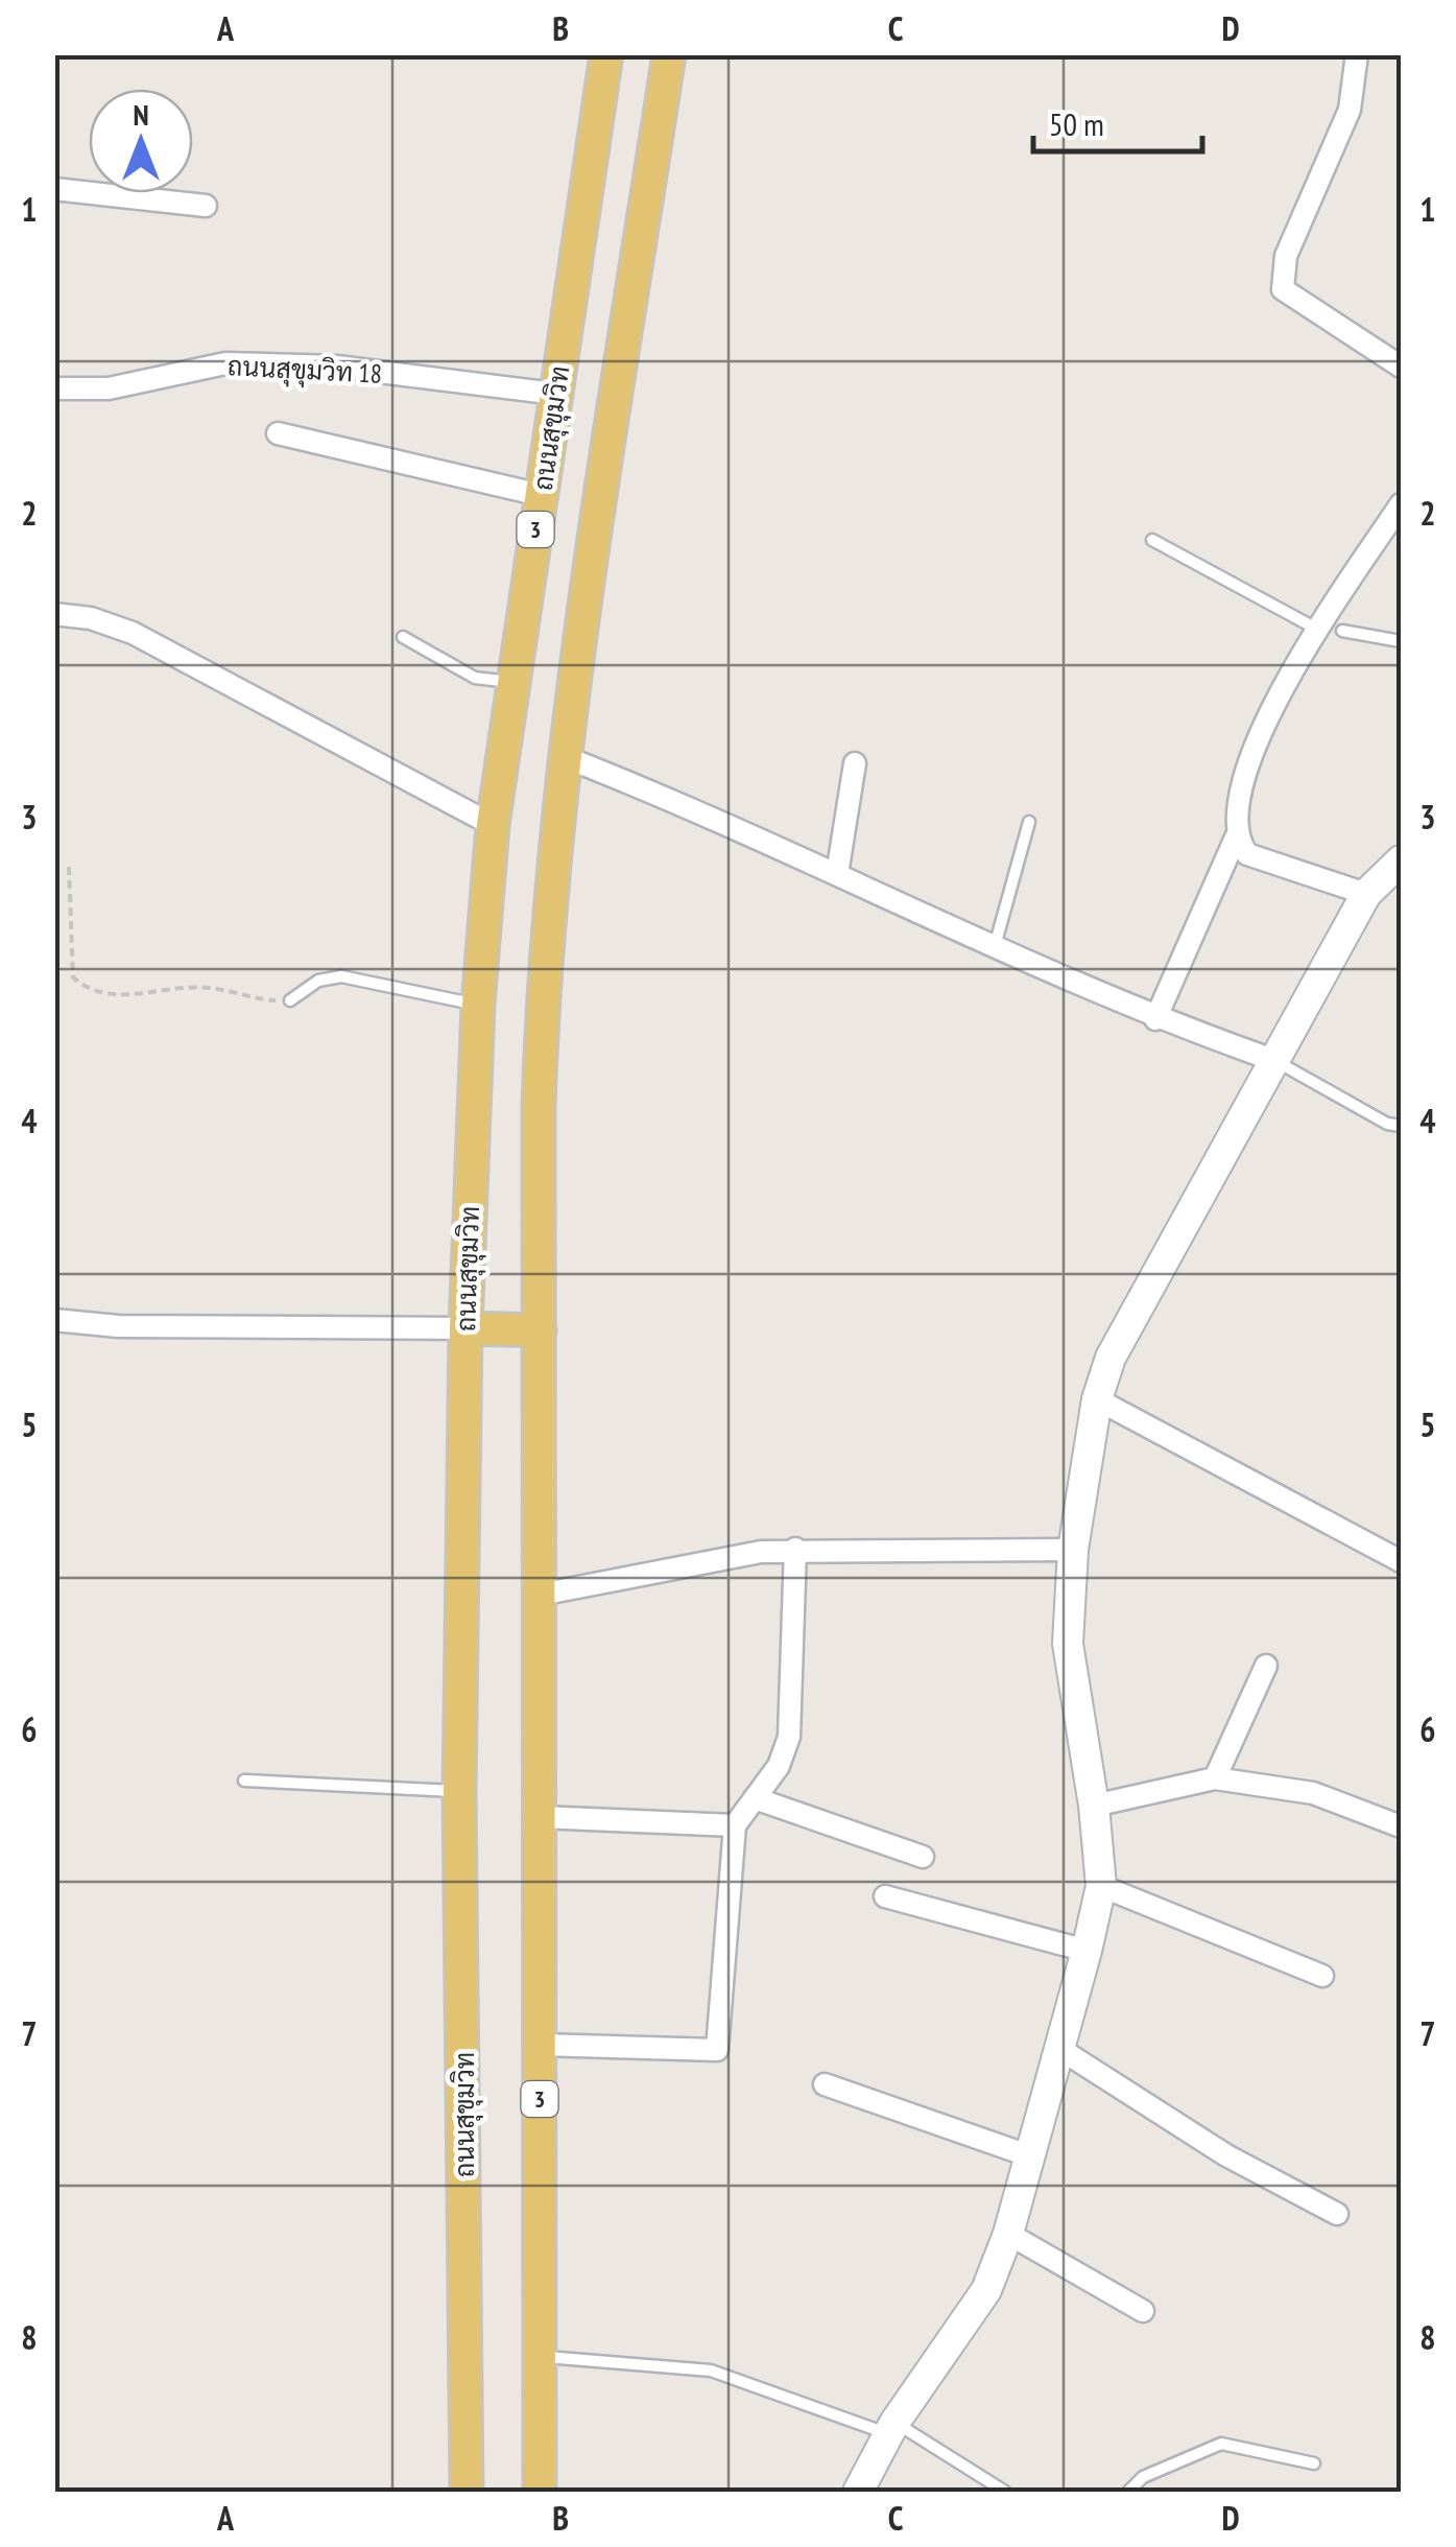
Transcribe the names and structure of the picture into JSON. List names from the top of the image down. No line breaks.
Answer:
{"streets":{"main road":["ถนนสุขุมวิท","3"],"street":["ถนนสุขุมวิท 18"]},"crossings":[["ถนนสุขุมวิท 18","ถนนสุขุมวิท"]],"scale_bar":"50 m","north":"top","grid":{"columns":["A","B","C","D"],"rows":["1","2","3","4","5","6","7","8"]}}
